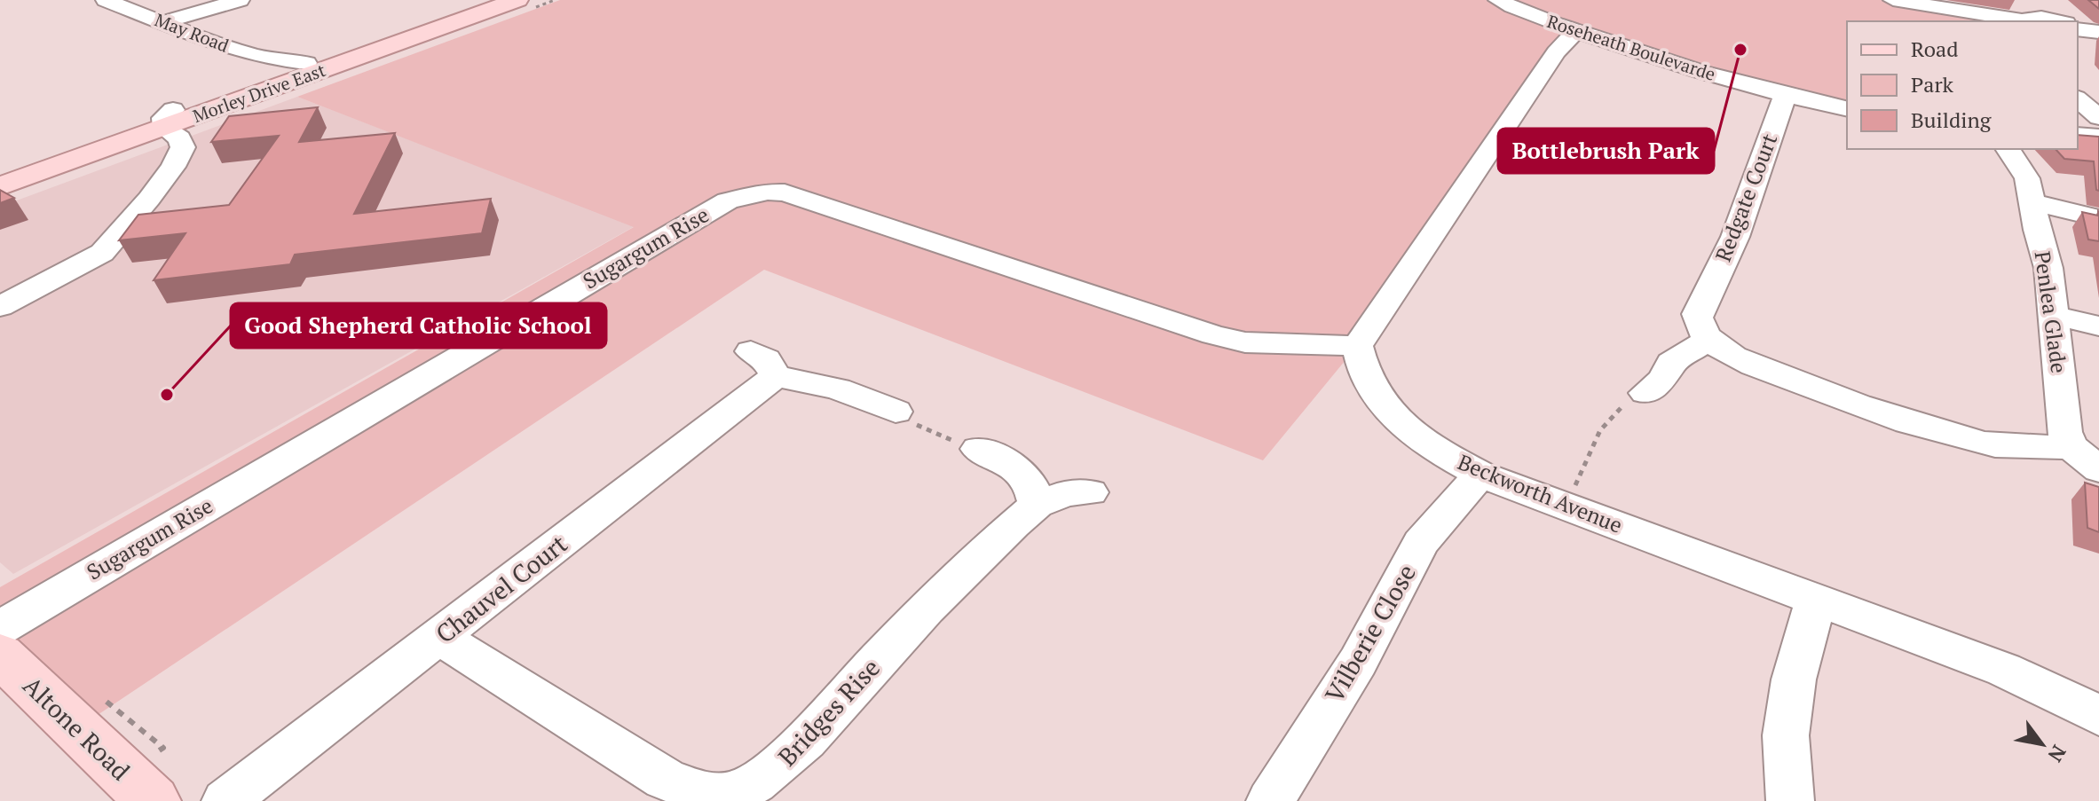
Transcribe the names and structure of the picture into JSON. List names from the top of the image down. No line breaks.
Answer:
{"streets":{"main road":["Morley Drive East","Altone Road"],"street":["May Road","Roseheath Boulevarde","Redgate Court","Sugargum Rise","Penlea Glade","Beckworth Avenue","Chauvel Court","Vilberie Close","Bridges Rise"]},"crossings":[["May Road","Morley Drive East"],["Roseheath Boulevarde","Redgate Court"],["Sugargum Rise","Beckworth Avenue"],["Beckworth Avenue","Vilberie Close"],["Chauvel Court","Bridges Rise"]],"places":["Bottlebrush Park","Good Shepherd Catholic School"],"legend":["Road","Park","Building"],"north":"bottom right"}
